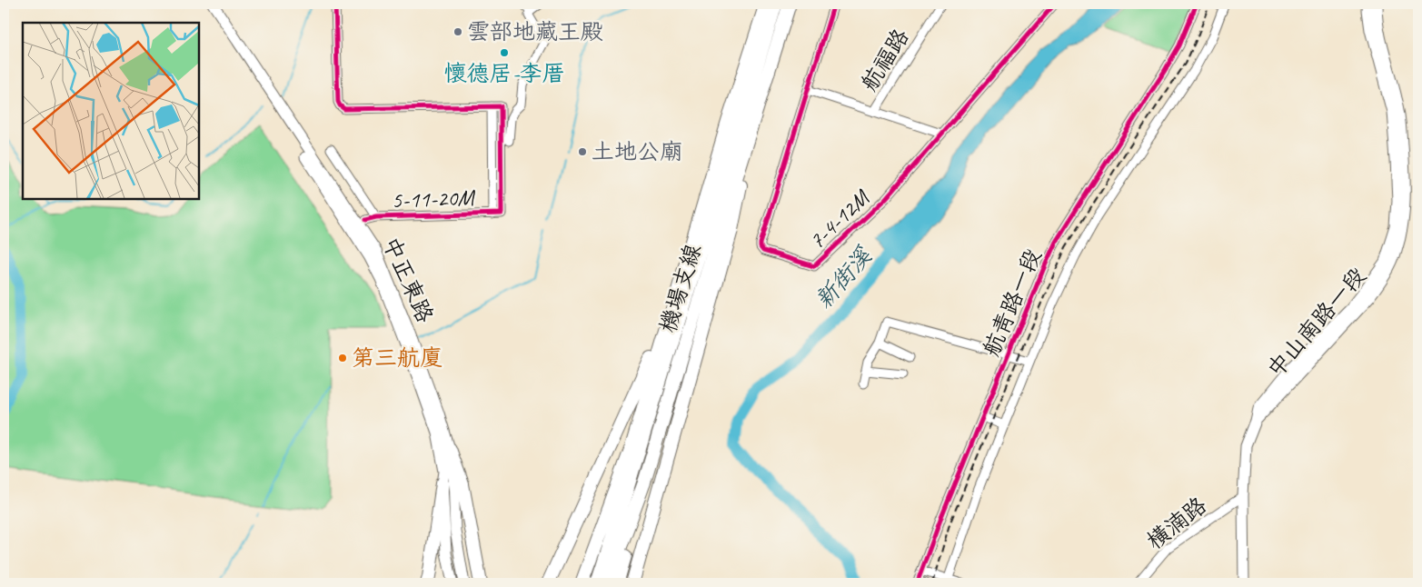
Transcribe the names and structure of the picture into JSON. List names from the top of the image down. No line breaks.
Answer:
{"streets":{"highway":["機場支線"],"main road":["中正東路","中山南路一段"],"street":["航福路","5-11-20M","7-4-12M","航青路一段","橫湳路"]},"crossings":[["中山南路一段","橫湳路"]],"water":["新街溪"],"places":["雲部地藏王殿","懷德居-李厝","土地公廟","第三航廈"]}
